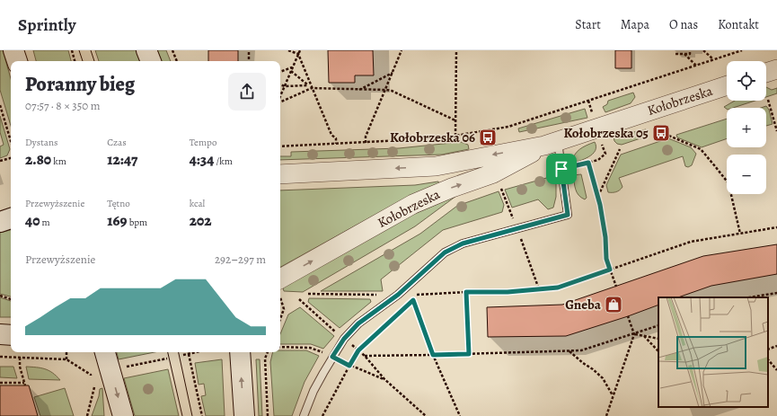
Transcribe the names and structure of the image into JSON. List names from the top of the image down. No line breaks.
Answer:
{"streets":{"street":["Kołobrzeska"]},"places":{"bus stop":["Kołobrzeska 05","Kołobrzeska 06"],"shop":["Gneba"]},"page":{"header":"Sprintly","nav":["Start","Mapa","O nas","Kontakt"],"map_buttons":["+","−"],"heading":["Poranny bieg","07:57 · 8 × 350 m"],"stats":[["Dystans","2.80 km"],["Czas","12:47"],["Tempo","4:34 /km"],["Przewyższenie","40 m"],["Tętno","169 bpm"],["kcal","202"]],"chart":["Przewyższenie","292–297 m"]}}
